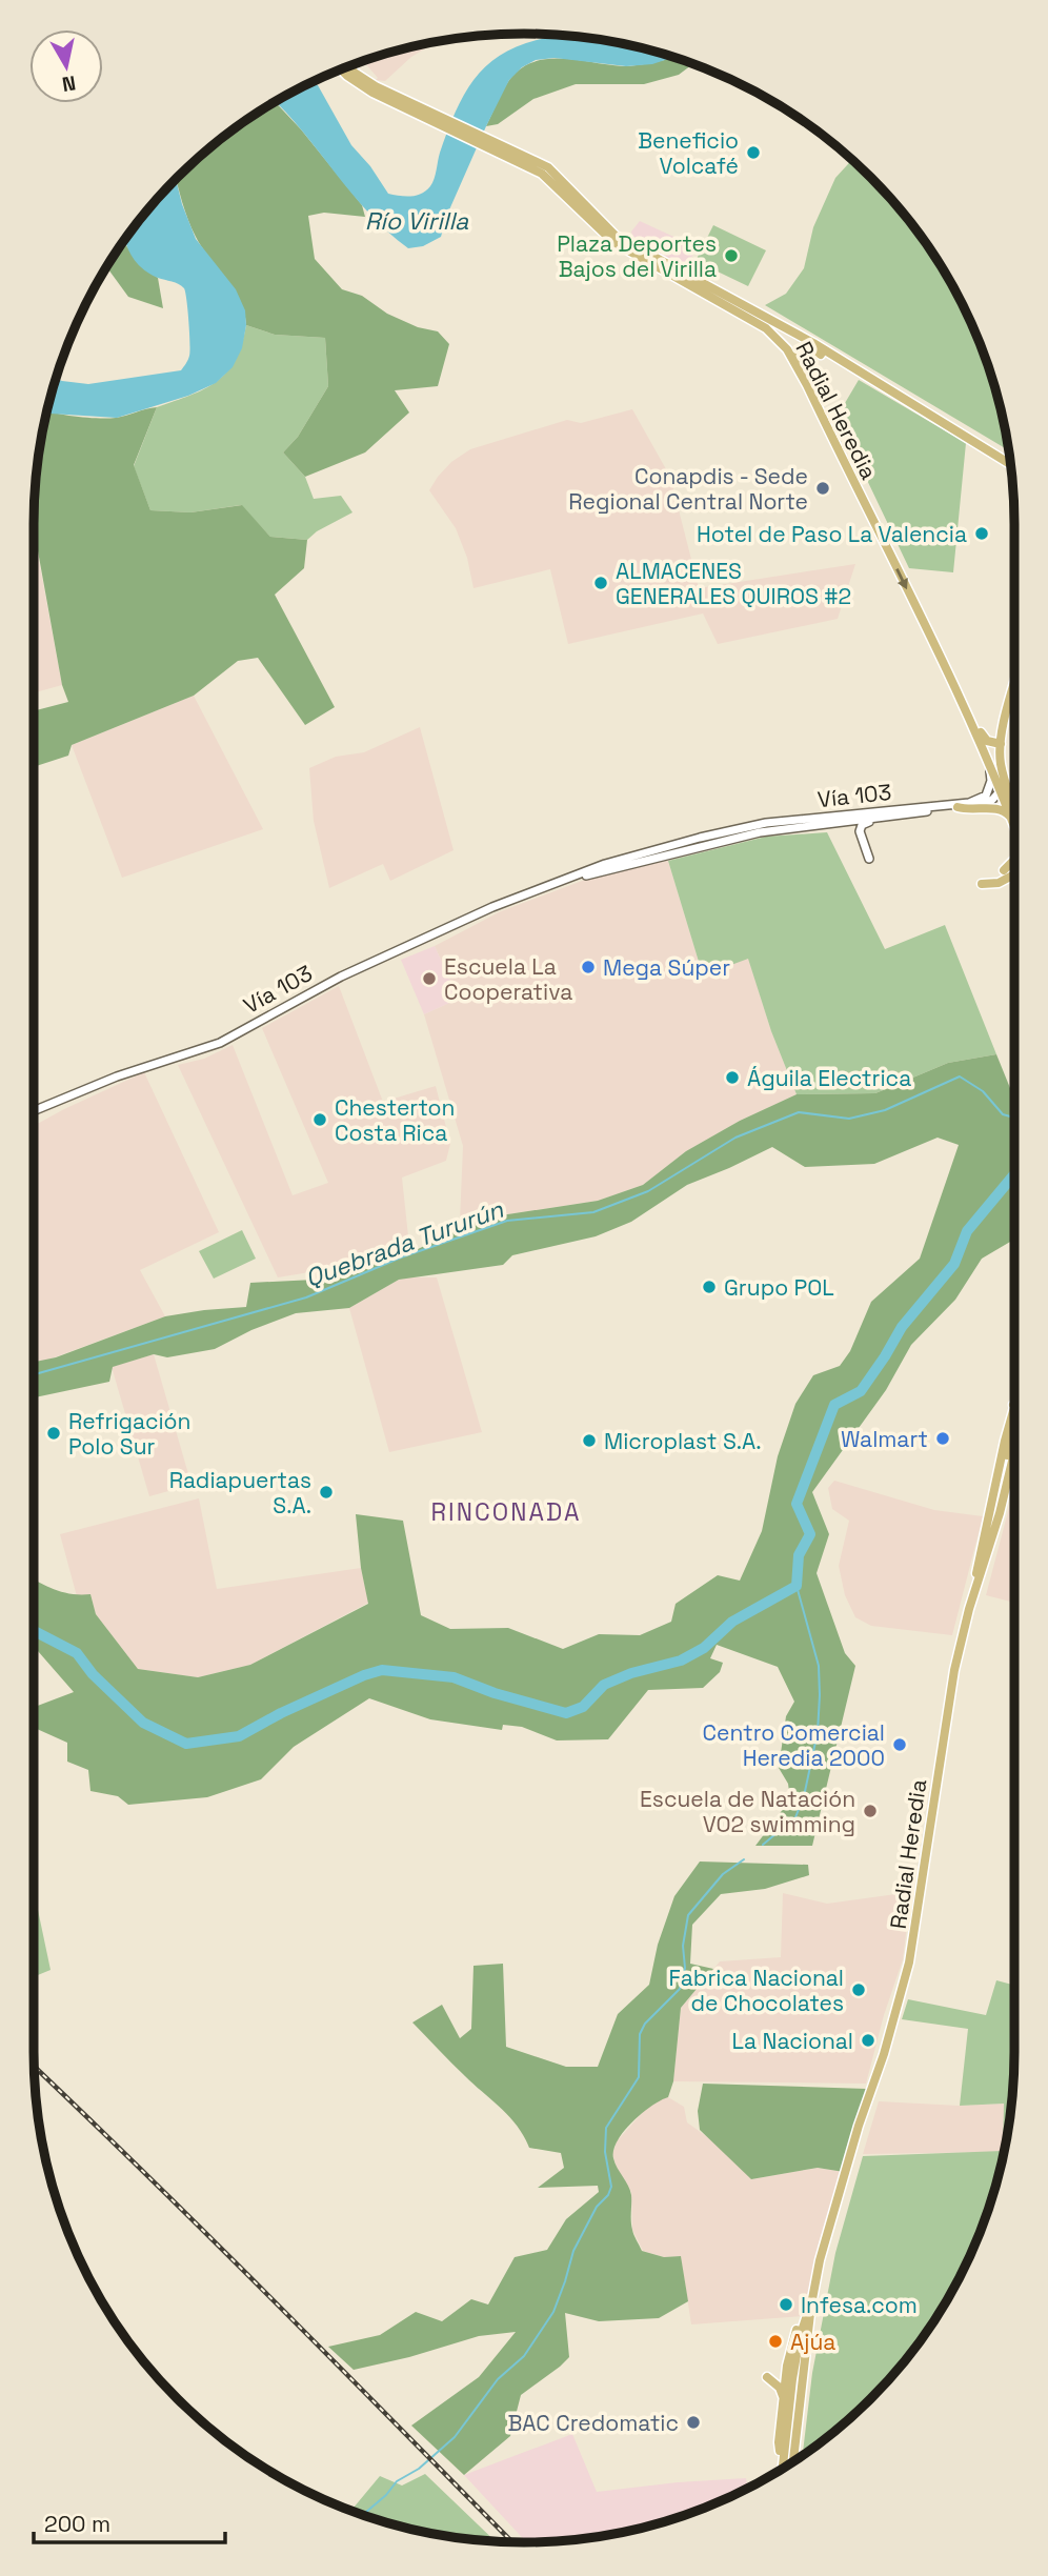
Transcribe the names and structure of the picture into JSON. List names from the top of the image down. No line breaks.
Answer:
{"streets":{"main road":["Radial Heredia","Vía 103"]},"crossings":[["Radial Heredia","Vía 103"]],"districts":["RINCONADA"],"water":["Río Virilla","Quebrada Tururún"],"places":["Beneficio Volcafé","Plaza Deportes Bajos del Virilla","Conapdis - Sede Regional Central Norte","Hotel de Paso La Valencia","ALMACENES GENERALES QUIROS #2","Mega Súper","Escuela La Cooperativa","Águila Electrica","Chesterton Costa Rica","Grupo POL","Refrigación Polo Sur","Walmart","Microplast S.A.","Radiapuertas S.A.","Centro Comercial Heredia 2000","Escuela de Natación VO2 swimming","Fabrica Nacional de Chocolates","La Nacional","Infesa.com","Ajúa","BAC Credomatic"],"scale_bar":"200 m","north":"bottom"}
